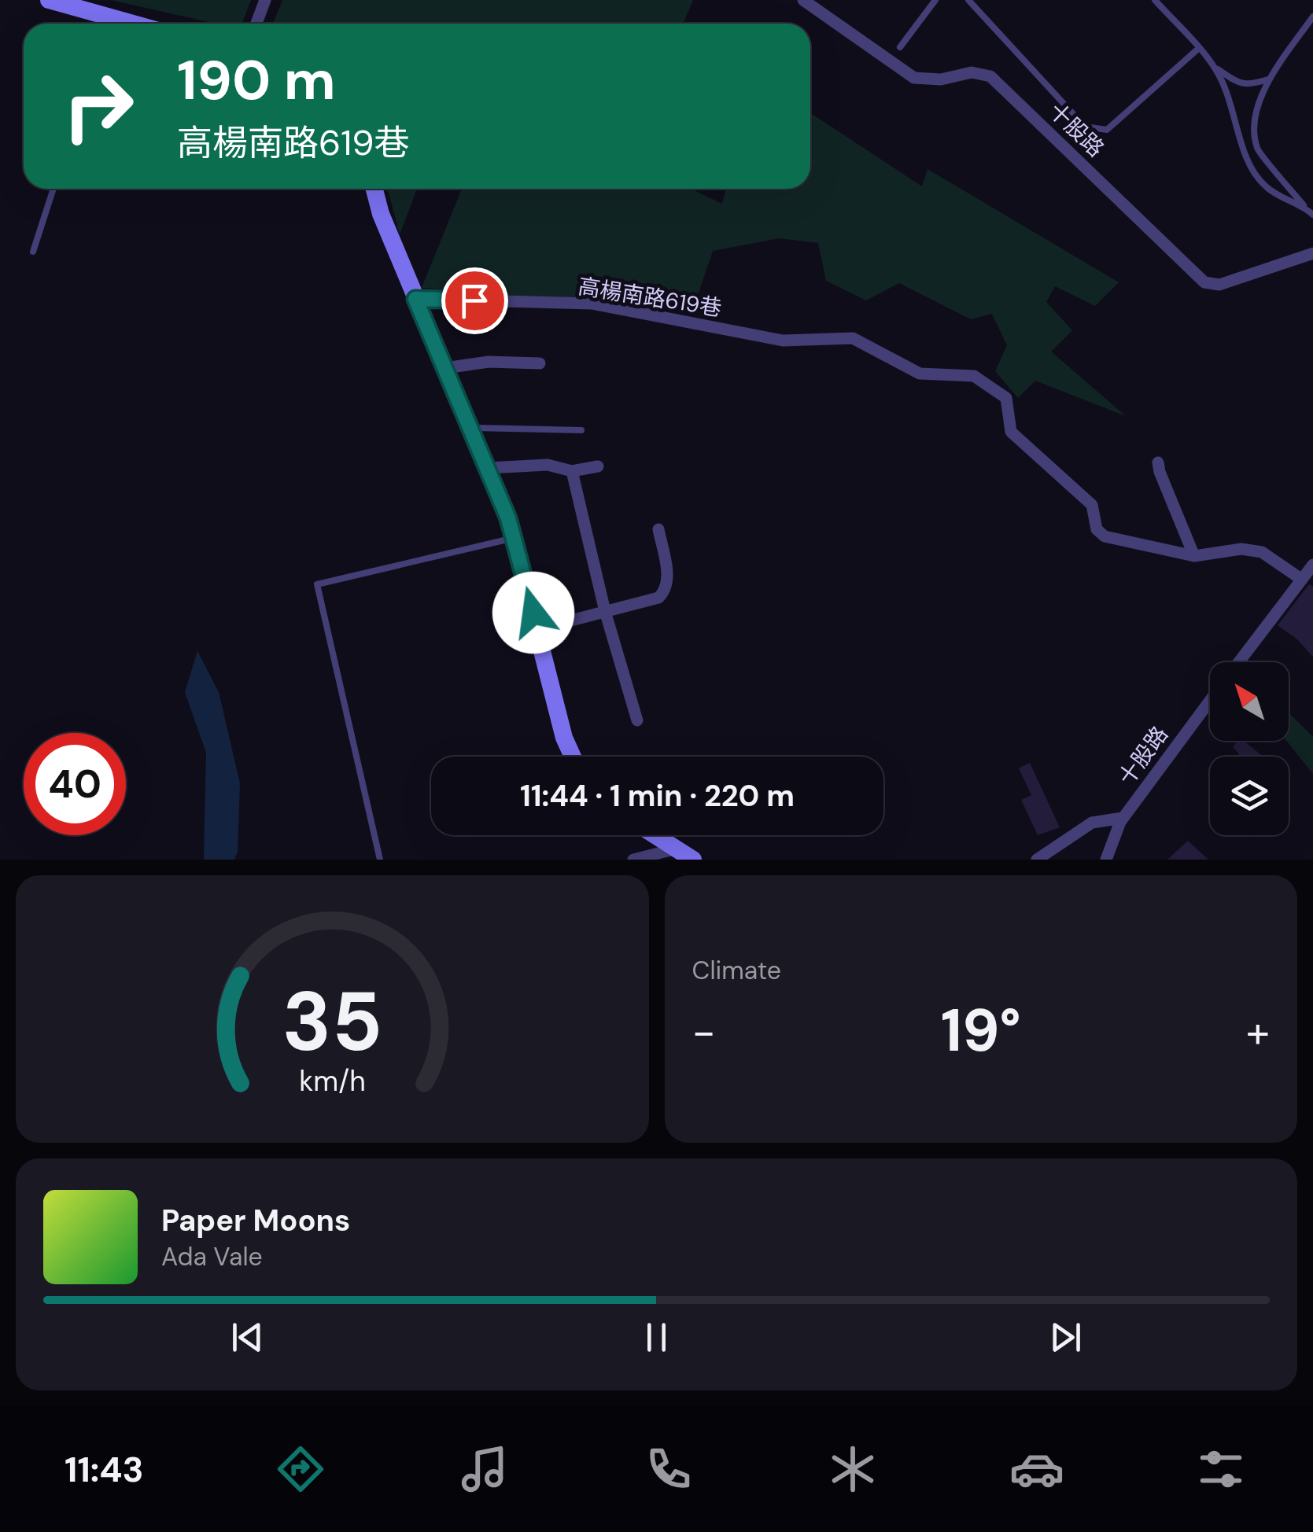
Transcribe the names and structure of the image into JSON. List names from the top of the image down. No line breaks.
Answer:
{"streets":{"street":["十股路","高楊南路619巷"]},"north":"top left","page":{"turn":["190 m","高楊南路619巷"],"limit":"40","trip":"11:44 · 1 min · 220 m","tile":"Climate","heat":["−","19°","+"],"song":["Paper Moons","Ada Vale"],"tabs":"11:43","gauge":["35","km/h"]}}
